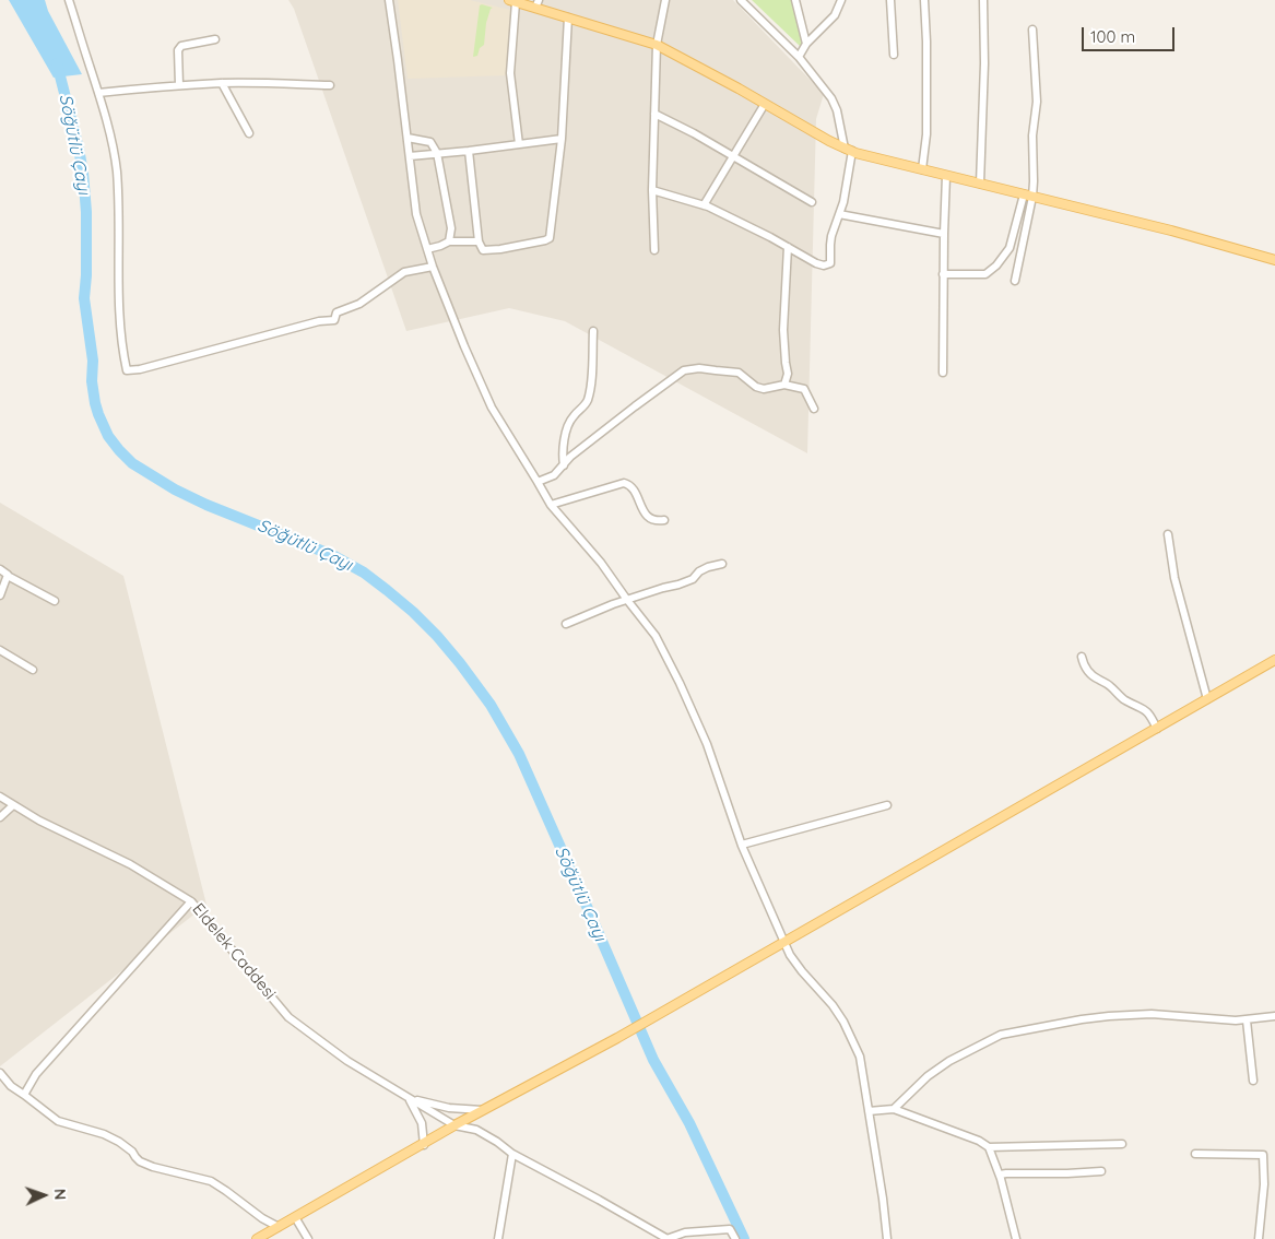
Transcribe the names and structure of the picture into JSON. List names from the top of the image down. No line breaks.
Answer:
{"streets":{"street":["Eldelek Caddesi"]},"water":["Söğütlü Çayı"],"scale_bar":"100 m","north":"right"}
